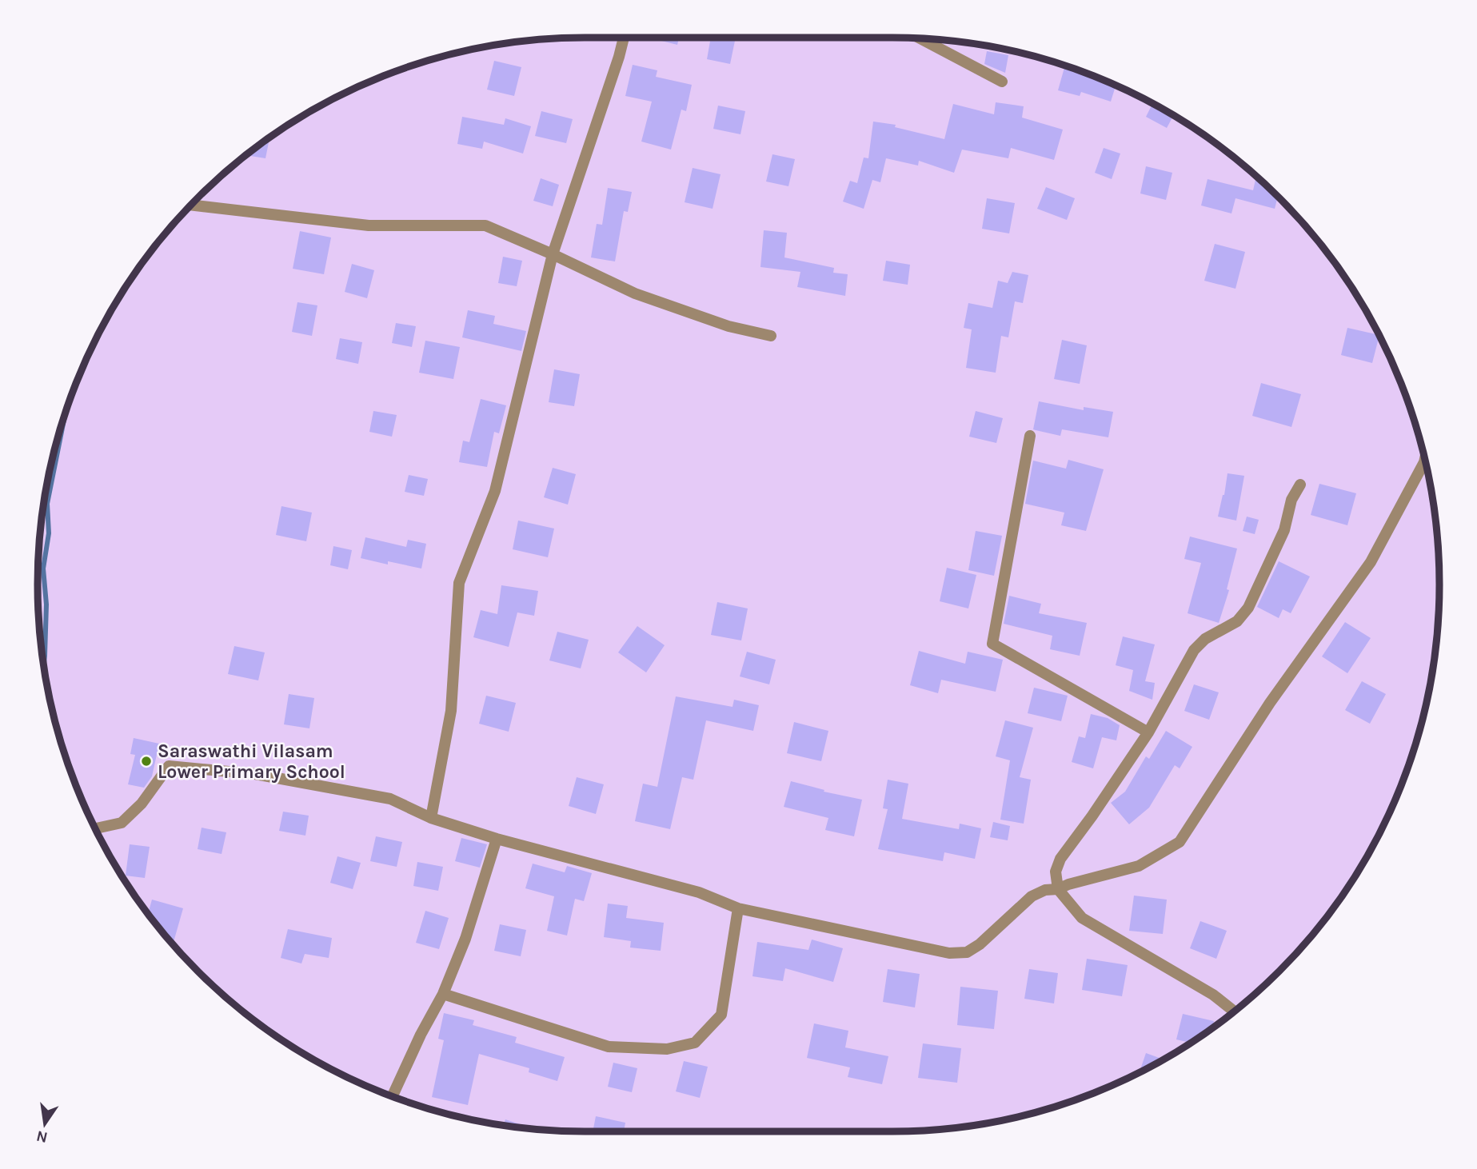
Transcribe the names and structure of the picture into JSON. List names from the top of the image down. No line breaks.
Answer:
{"places":["Saraswathi Vilasam Lower Primary School"],"north":"bottom"}
